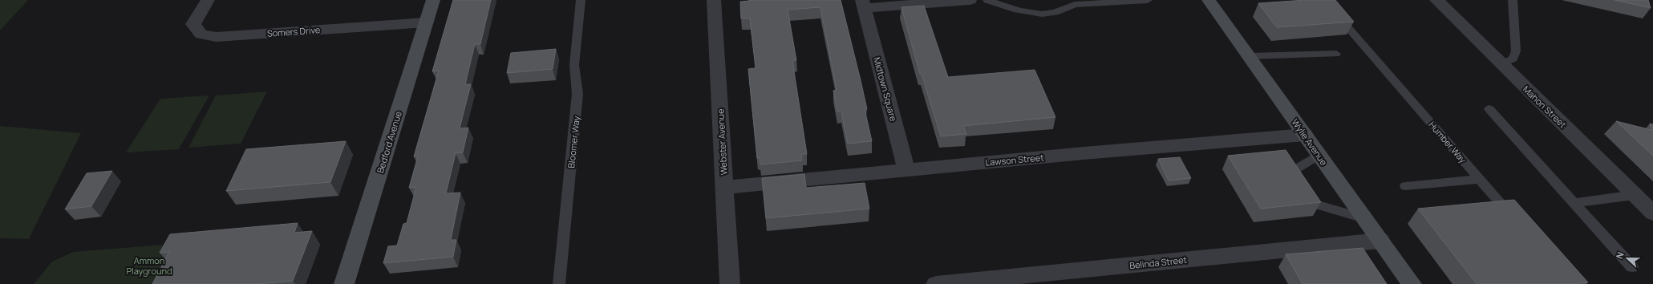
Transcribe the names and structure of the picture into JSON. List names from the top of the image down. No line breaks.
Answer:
{"streets":{"street":["Somers Drive","Midtown Square","Mahon Street","Bedford Avenue","Webster Avenue","Wylie Avenue","Lawson Street","Belinda Street"],"lane":["Bloomer Way","Humber Way"]},"crossings":[["Somers Drive","Bedford Avenue"],["Midtown Square","Lawson Street"],["Webster Avenue","Lawson Street"],["Wylie Avenue","Lawson Street"],["Wylie Avenue","Belinda Street"]],"parks":["Ammon Playground"],"north":"left"}
